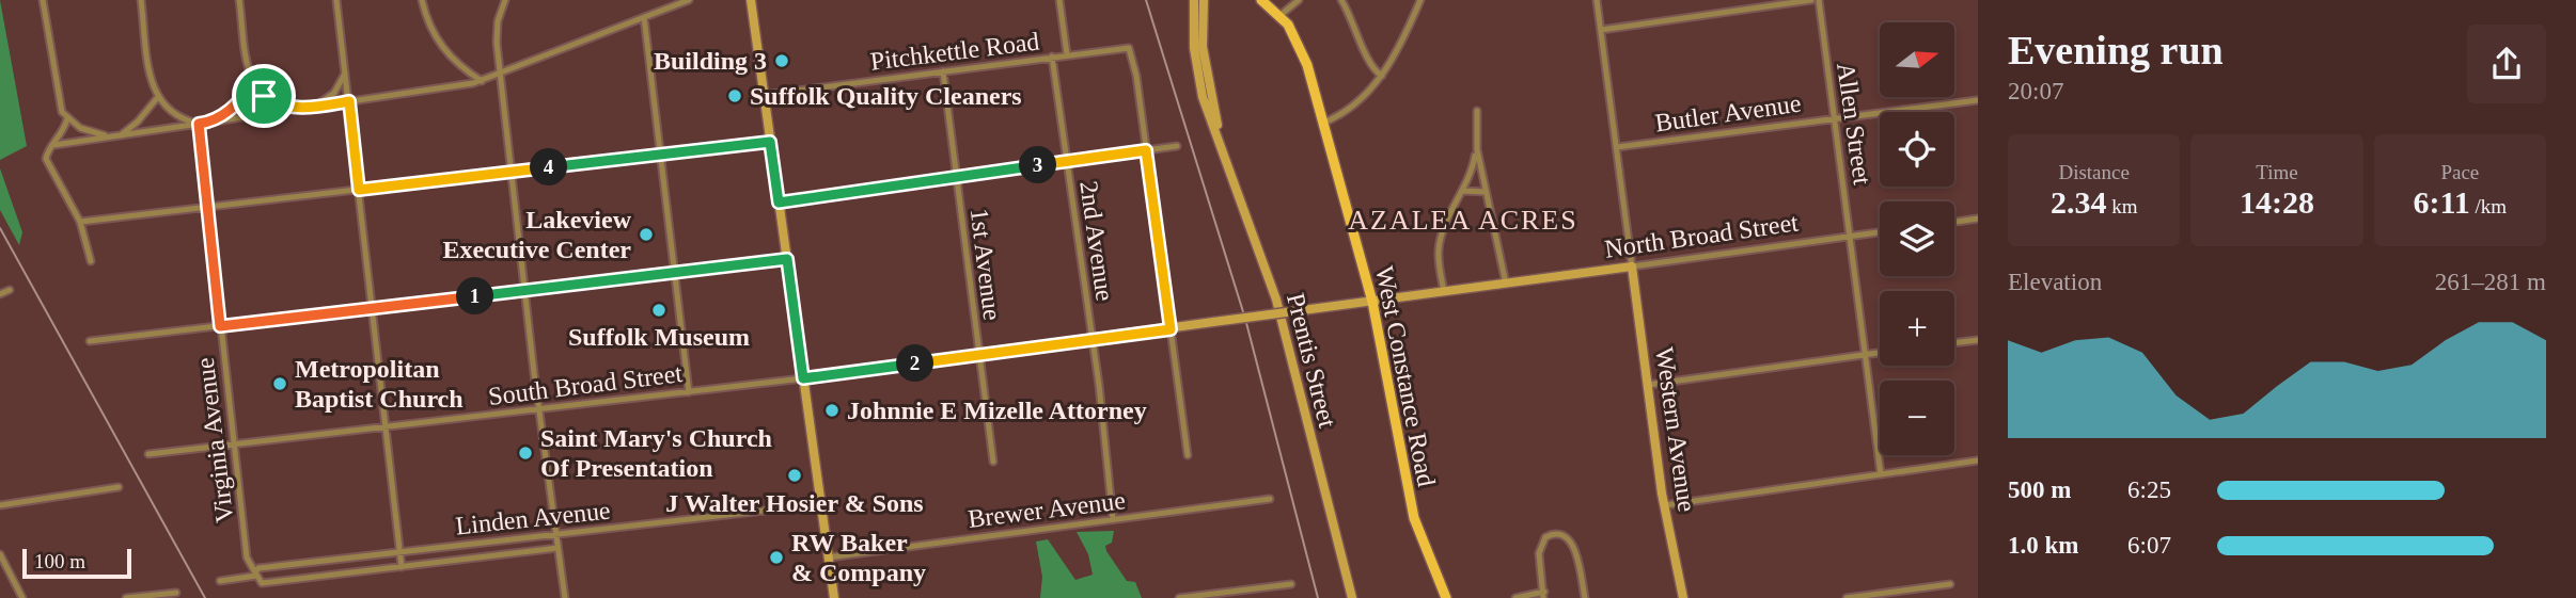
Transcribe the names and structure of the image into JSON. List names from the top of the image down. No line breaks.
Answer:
{"streets":{"main road":["West Constance Road"],"street":["Pitchkettle Road","Butler Avenue","Allen Street","North Broad Street","2nd Avenue","1st Avenue","Prentis Street","South Broad Street","Western Avenue","Virginia Avenue","Brewer Avenue","Linden Avenue"]},"crossings":[["Pitchkettle Road","2nd Avenue"],["Pitchkettle Road","1st Avenue"],["Butler Avenue","Allen Street"],["Allen Street","North Broad Street"],["North Broad Street","2nd Avenue"],["North Broad Street","1st Avenue"],["North Broad Street","West Constance Road"],["North Broad Street","South Broad Street"],["North Broad Street","Western Avenue"],["2nd Avenue","Brewer Avenue"],["South Broad Street","Virginia Avenue"],["Virginia Avenue","Linden Avenue"]],"districts":["AZALEA ACRES"],"places":["Building 3","Suffolk Quality Cleaners","Lakeview Executive Center","Suffolk Museum","Metropolitan Baptist Church","Johnnie E Mizelle Attorney","Saint Mary's Church Of Presentation","J Walter Hosier & Sons","RW Baker & Company"],"scale_bar":"100 m","north":"right","page":{"heading":["Evening run","20:07"],"map_buttons":["+","−"],"stats":[["Distance","2.34 km"],["Time","14:28"],["Pace","6:11 /km"]],"pins":["3","4","1","2"],"chart":["Elevation","261–281 m"],"list":[{"name":"500 m","note":"6:25"},{"name":"1.0 km","note":"6:07"}],"scale":"100 m"}}
